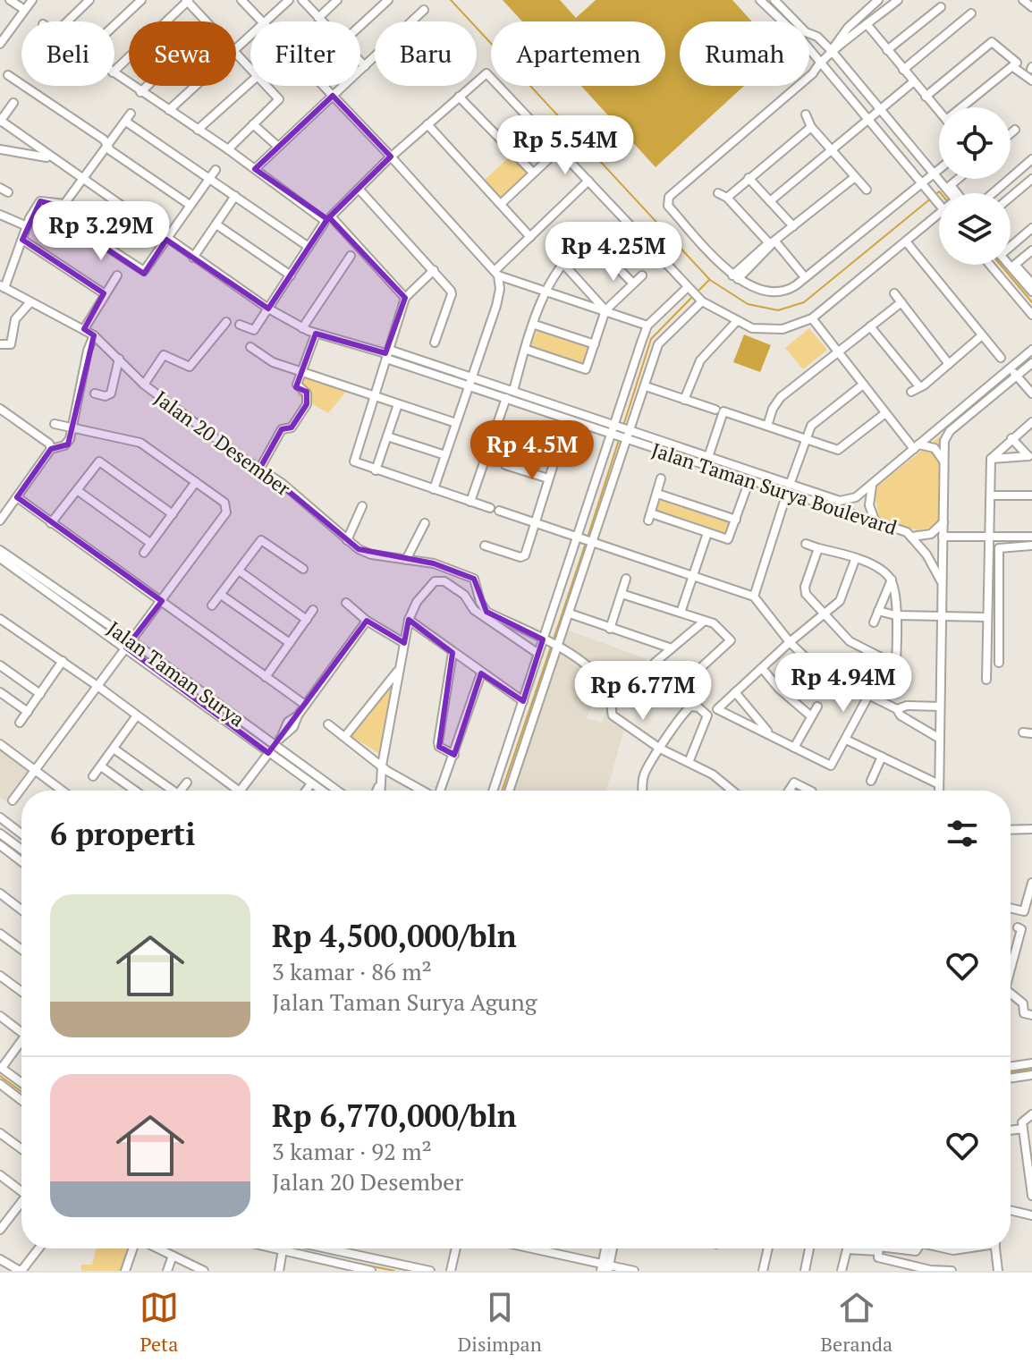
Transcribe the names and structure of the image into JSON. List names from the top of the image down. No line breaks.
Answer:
{"streets":{"street":["Jalan 20 Desember","Jalan Taman Surya Boulevard","Jalan Taman Surya"]},"page":{"chip":["Beli","Sewa","Filter","Baru","Apartemen","Rumah"],"price":["Rp 5.54M","Rp 3.29M","Rp 4.25M","Rp 4.5M","Rp 4.94M","Rp 6.77M"],"heading":"6 properti","list":[{"name":"Rp 4,500,000/bln","note":"3 kamar · 86 m² · Jalan Taman Surya Agung"},{"name":"Rp 6,770,000/bln","note":"3 kamar · 92 m² · Jalan 20 Desember"}],"tabs":["Peta","Disimpan","Beranda"]}}
